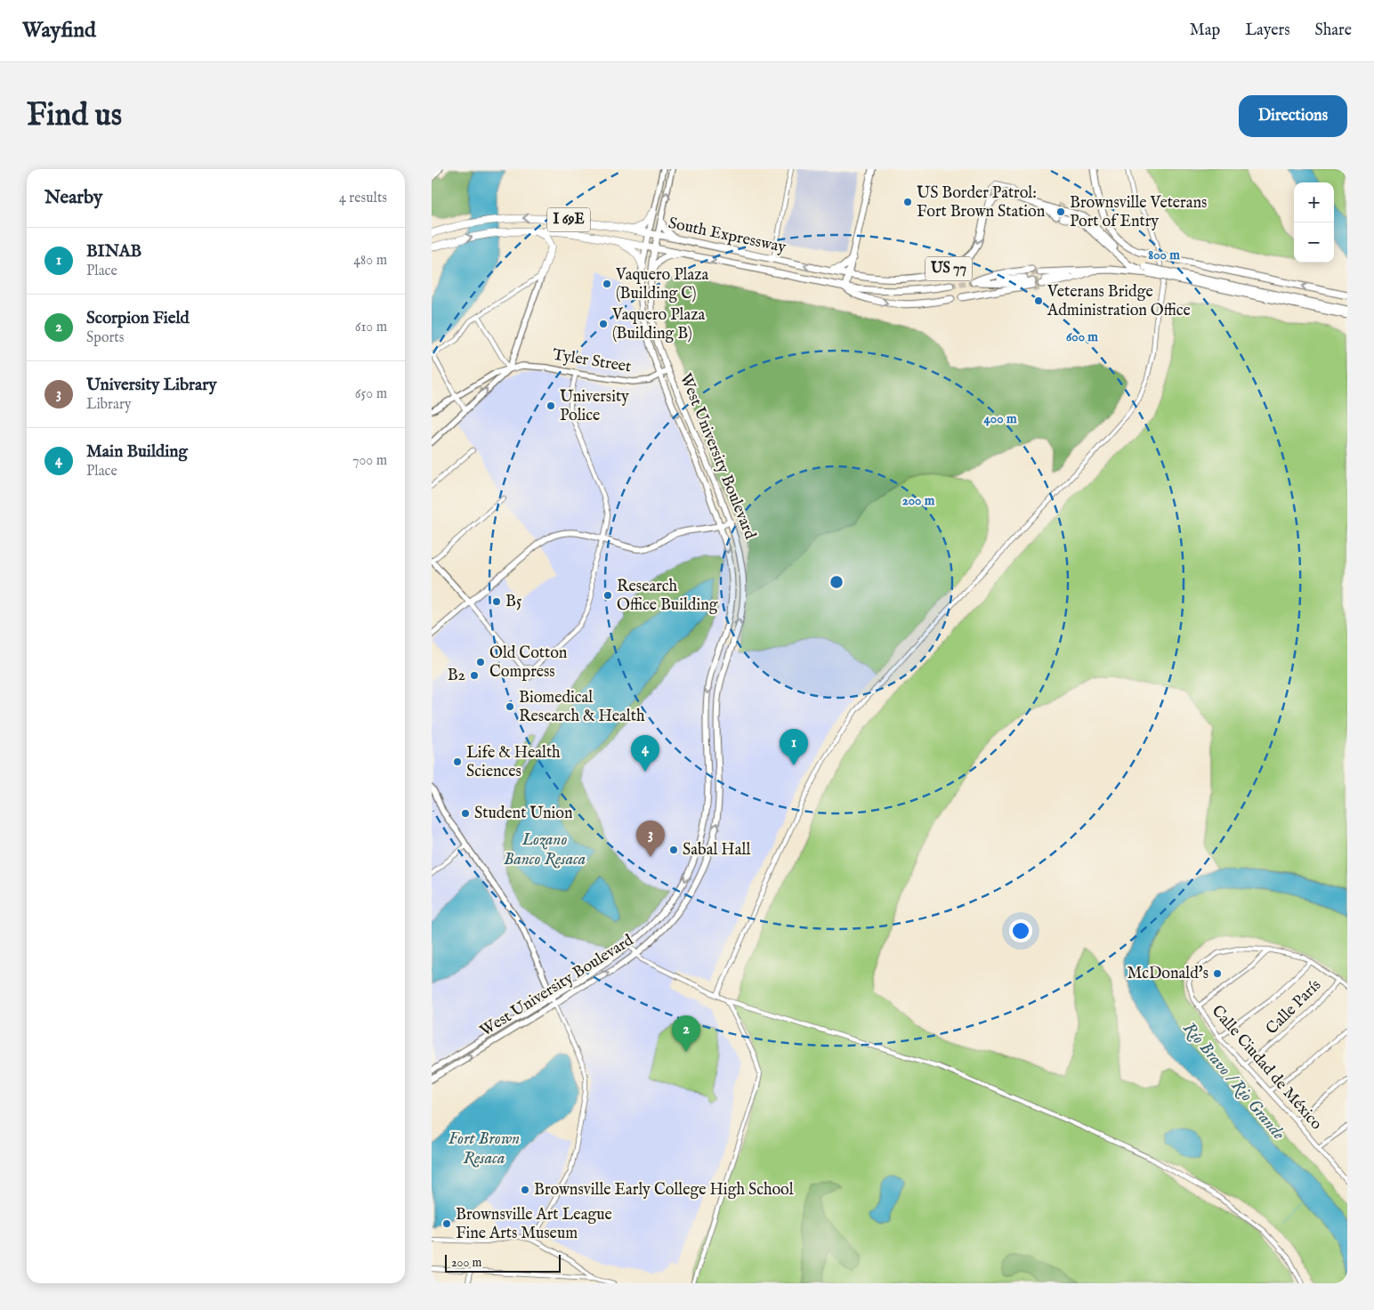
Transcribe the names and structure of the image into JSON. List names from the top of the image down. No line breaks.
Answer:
{"streets":{"highway":["I 69E","South Expressway","US 77"],"main road":["West University Boulevard"],"street":["Tyler Street","Calle París","Calle Ciudad de México"]},"crossings":[["South Expressway","US 77"],["South Expressway","West University Boulevard"],["Tyler Street","West University Boulevard"],["Calle París","Calle Ciudad de México"]],"water":["Lozano Banco Resaca","Río Bravo / Rio Grande","Fort Brown Resaca"],"places":["US Border Patrol: Fort Brown Station","Brownsville Veterans Port of Entry","Vaquero Plaza (Building C)","Veterans Bridge Administration Office","Vaquero Plaza (Building B)","University Police","Research Office Building","B5","Old Cotton Compress","B2","Biomedical Research & Health","Life & Health Sciences","Student Union","Sabal Hall","McDonald's","Brownsville Early College High School","Brownsville Art League Fine Arts Museum"],"scale_bar":"200 m","page":{"header":"Wayfind","nav":["Map","Layers","Share"],"buttons":"Directions","title":"Find us","heading":["Nearby","4 results"],"map_buttons":["+","−"],"list":[{"mark":"1","name":"BINAB","note":"Place","value":"480 m"},{"mark":"2","name":"Scorpion Field","note":"Sports","value":"610 m"},{"mark":"3","name":"University Library","note":"Library","value":"650 m"},{"mark":"4","name":"Main Building","note":"Place","value":"700 m"}],"pins":["1","4","3","2"],"scale":"200 m"},"rings":["800 m","600 m","400 m","200 m"]}
